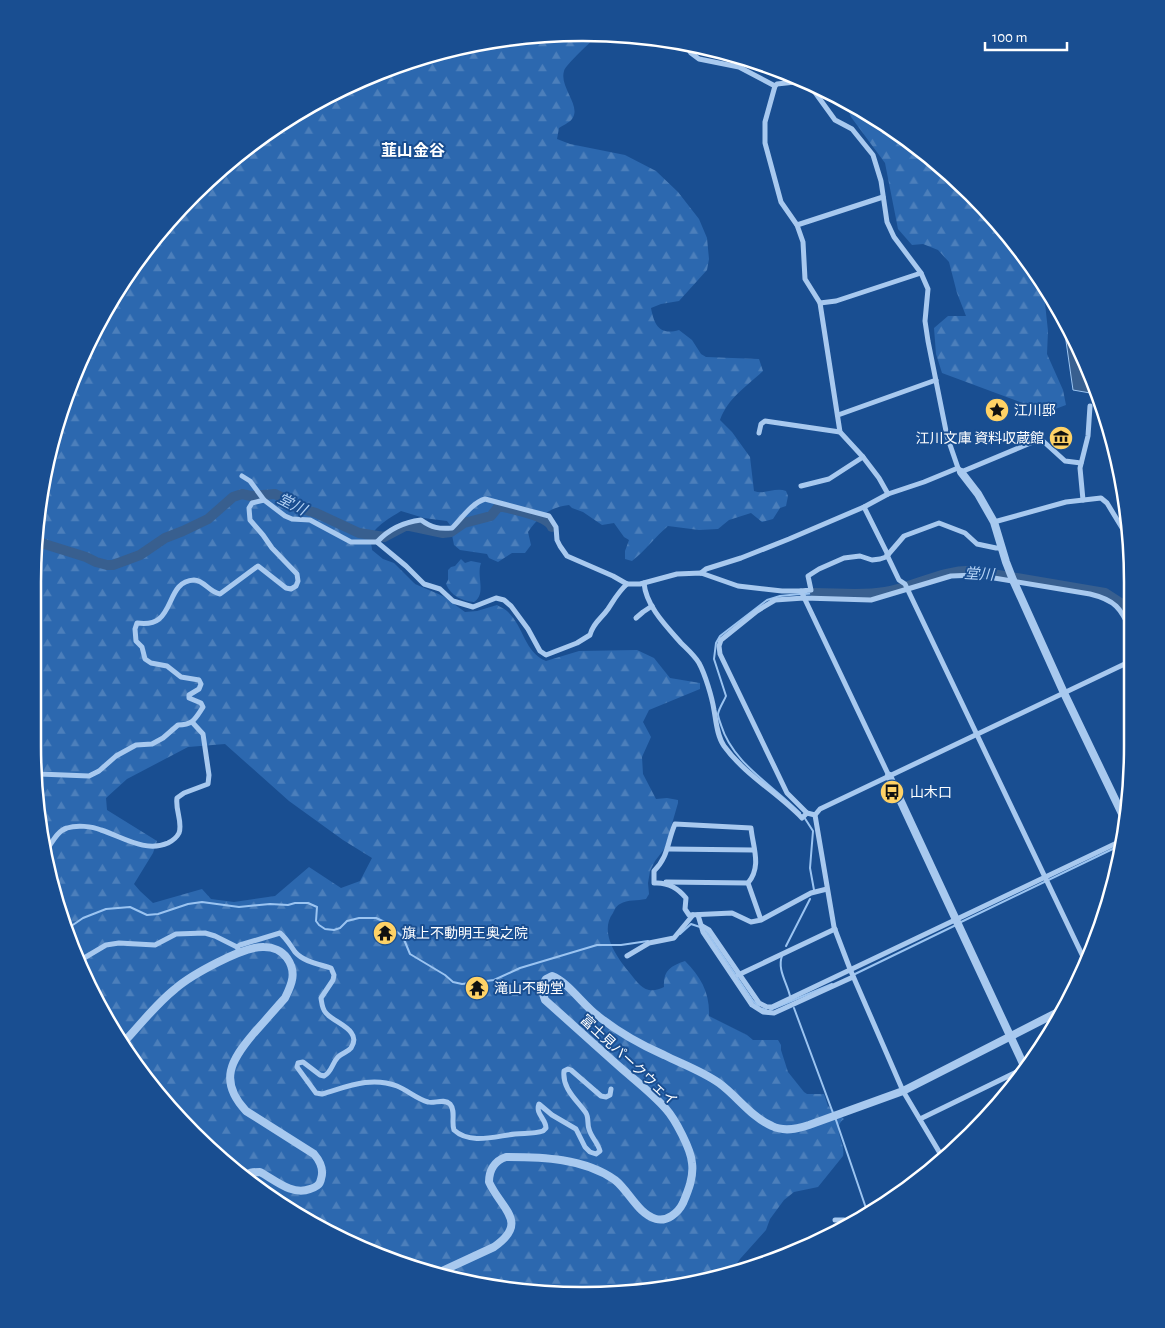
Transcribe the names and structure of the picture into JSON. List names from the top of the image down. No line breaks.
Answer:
{"streets":{"street":["富士見パークウェイ"]},"districts":["韮山金谷"],"water":["堂川"],"places":{"place":["江川邸"],"museum":["江川文庫 資料収蔵館"],"bus stop":["山木口"],"temple":["旗上不動明王奥之院","滝山不動堂"]},"scale_bar":"100 m"}
